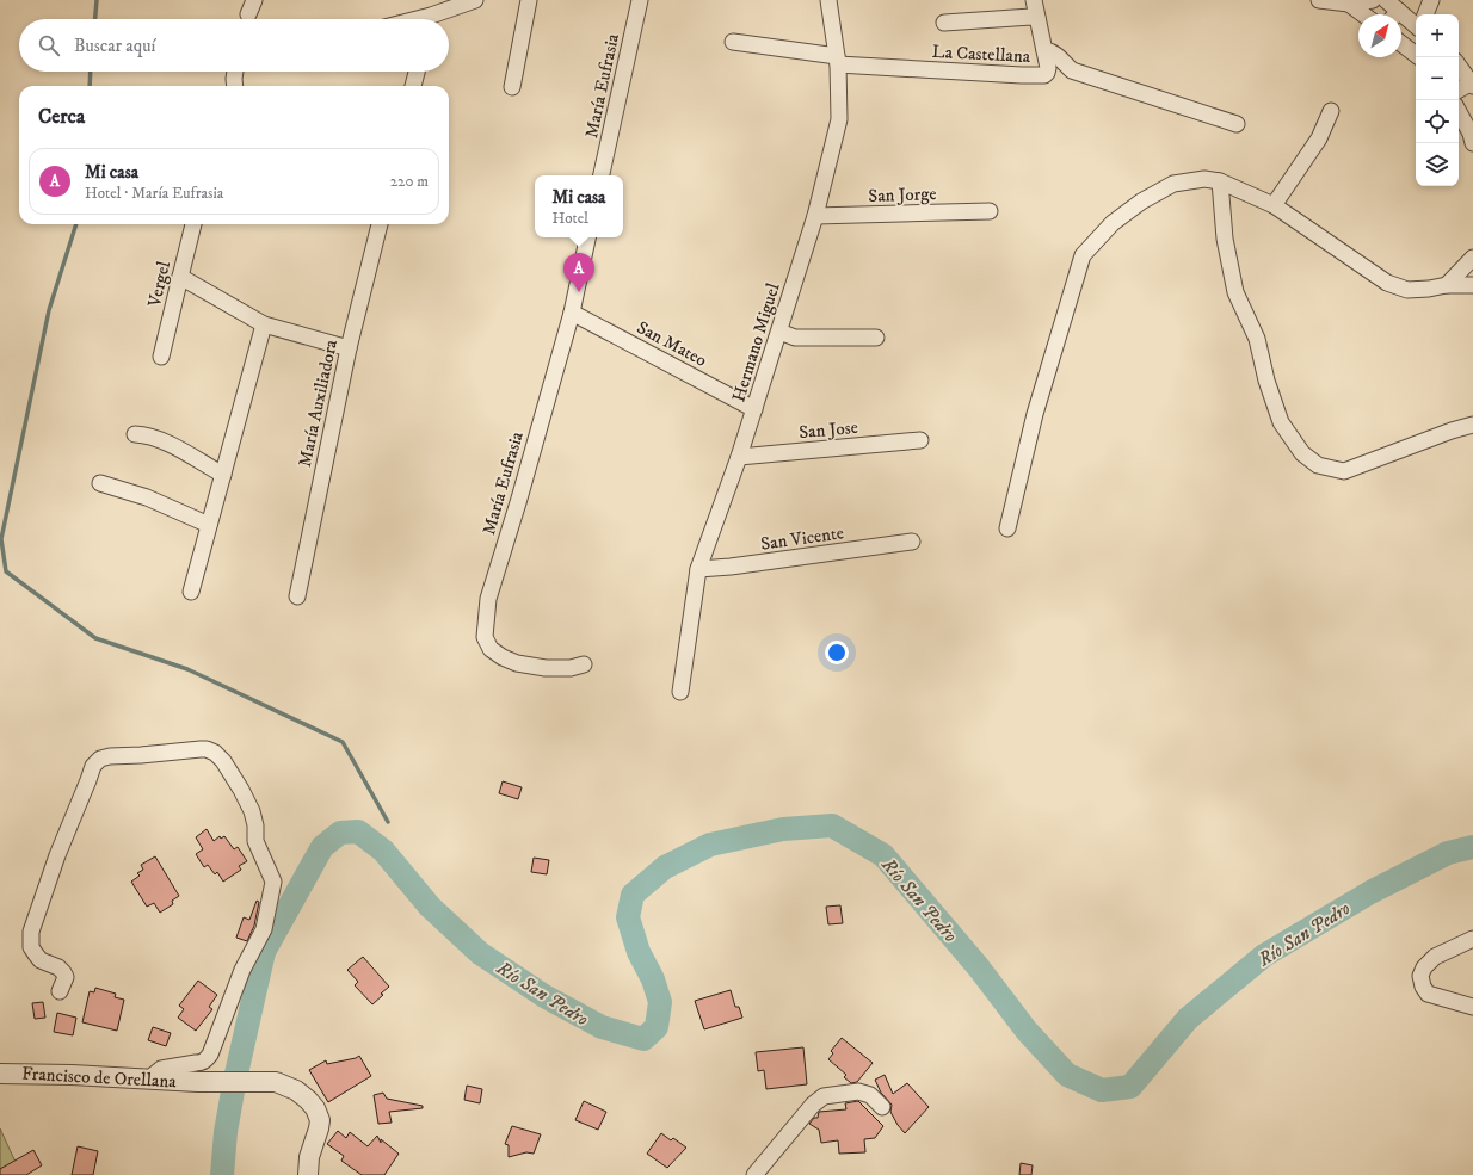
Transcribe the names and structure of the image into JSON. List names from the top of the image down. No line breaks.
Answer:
{"streets":{"street":["La Castellana","María Eufrasia","San Jorge","Vergel","Hermano Miguel","San Mateo","María Auxiliadora","San Jose","San Vicente","Francisco de Orellana"]},"crossings":[["La Castellana","Hermano Miguel"],["María Eufrasia","San Mateo"],["San Jorge","Hermano Miguel"],["Hermano Miguel","San Mateo"],["Hermano Miguel","San Jose"],["Hermano Miguel","San Vicente"]],"water":["Río San Pedro"],"north":"top right","page":{"map_buttons":["+","−"],"search":"Buscar aquí","heading":"Cerca","list":[{"mark":"A","name":"Mi casa","note":"Hotel · María Eufrasia","value":"220 m"}],"popup":["Mi casa","Hotel"],"pins":"A"}}
